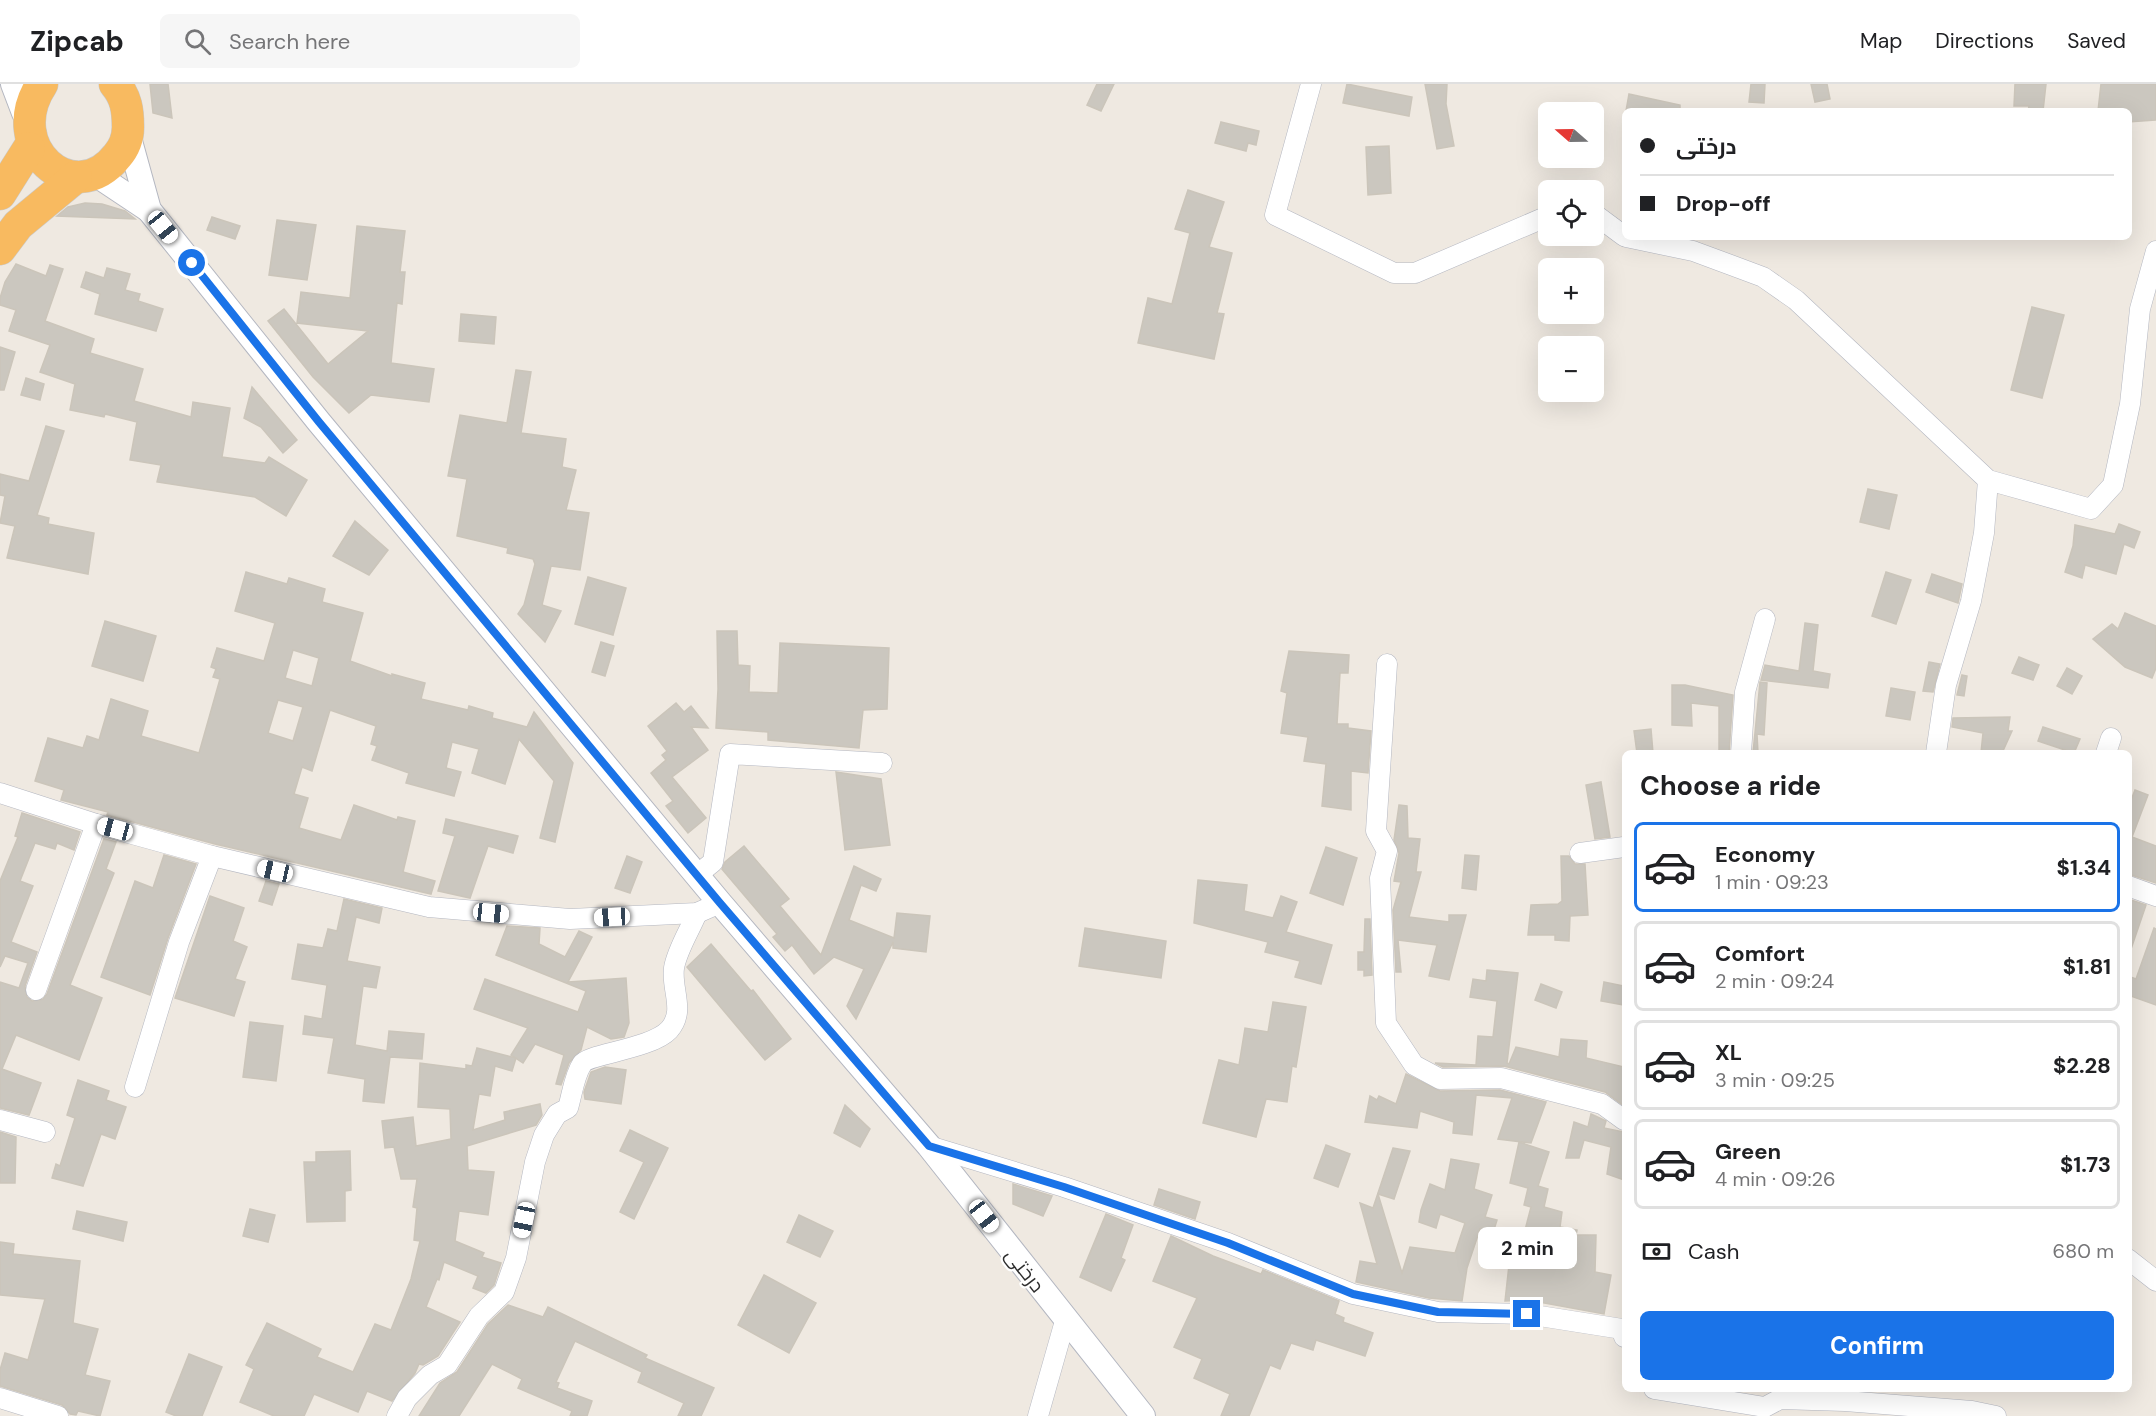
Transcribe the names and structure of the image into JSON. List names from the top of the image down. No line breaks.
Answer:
{"streets":{"street":["درختی"]},"north":"left","page":{"header":"Zipcab","search":"Search here","nav":["Map","Directions","Saved"],"map_buttons":["+","−"],"banner":["درختی","Drop-off"],"heading":"Choose a ride","list":[{"name":"Economy","note":"1 min · 09:23","value":"$1.34"},{"name":"Comfort","note":"2 min · 09:24","value":"$1.81"},{"name":"XL","note":"3 min · 09:25","value":"$2.28"},{"name":"Green","note":"4 min · 09:26","value":"$1.73"}],"pay":["Cash","680 m"],"bubble":"2 min","buttons":"Confirm"}}
